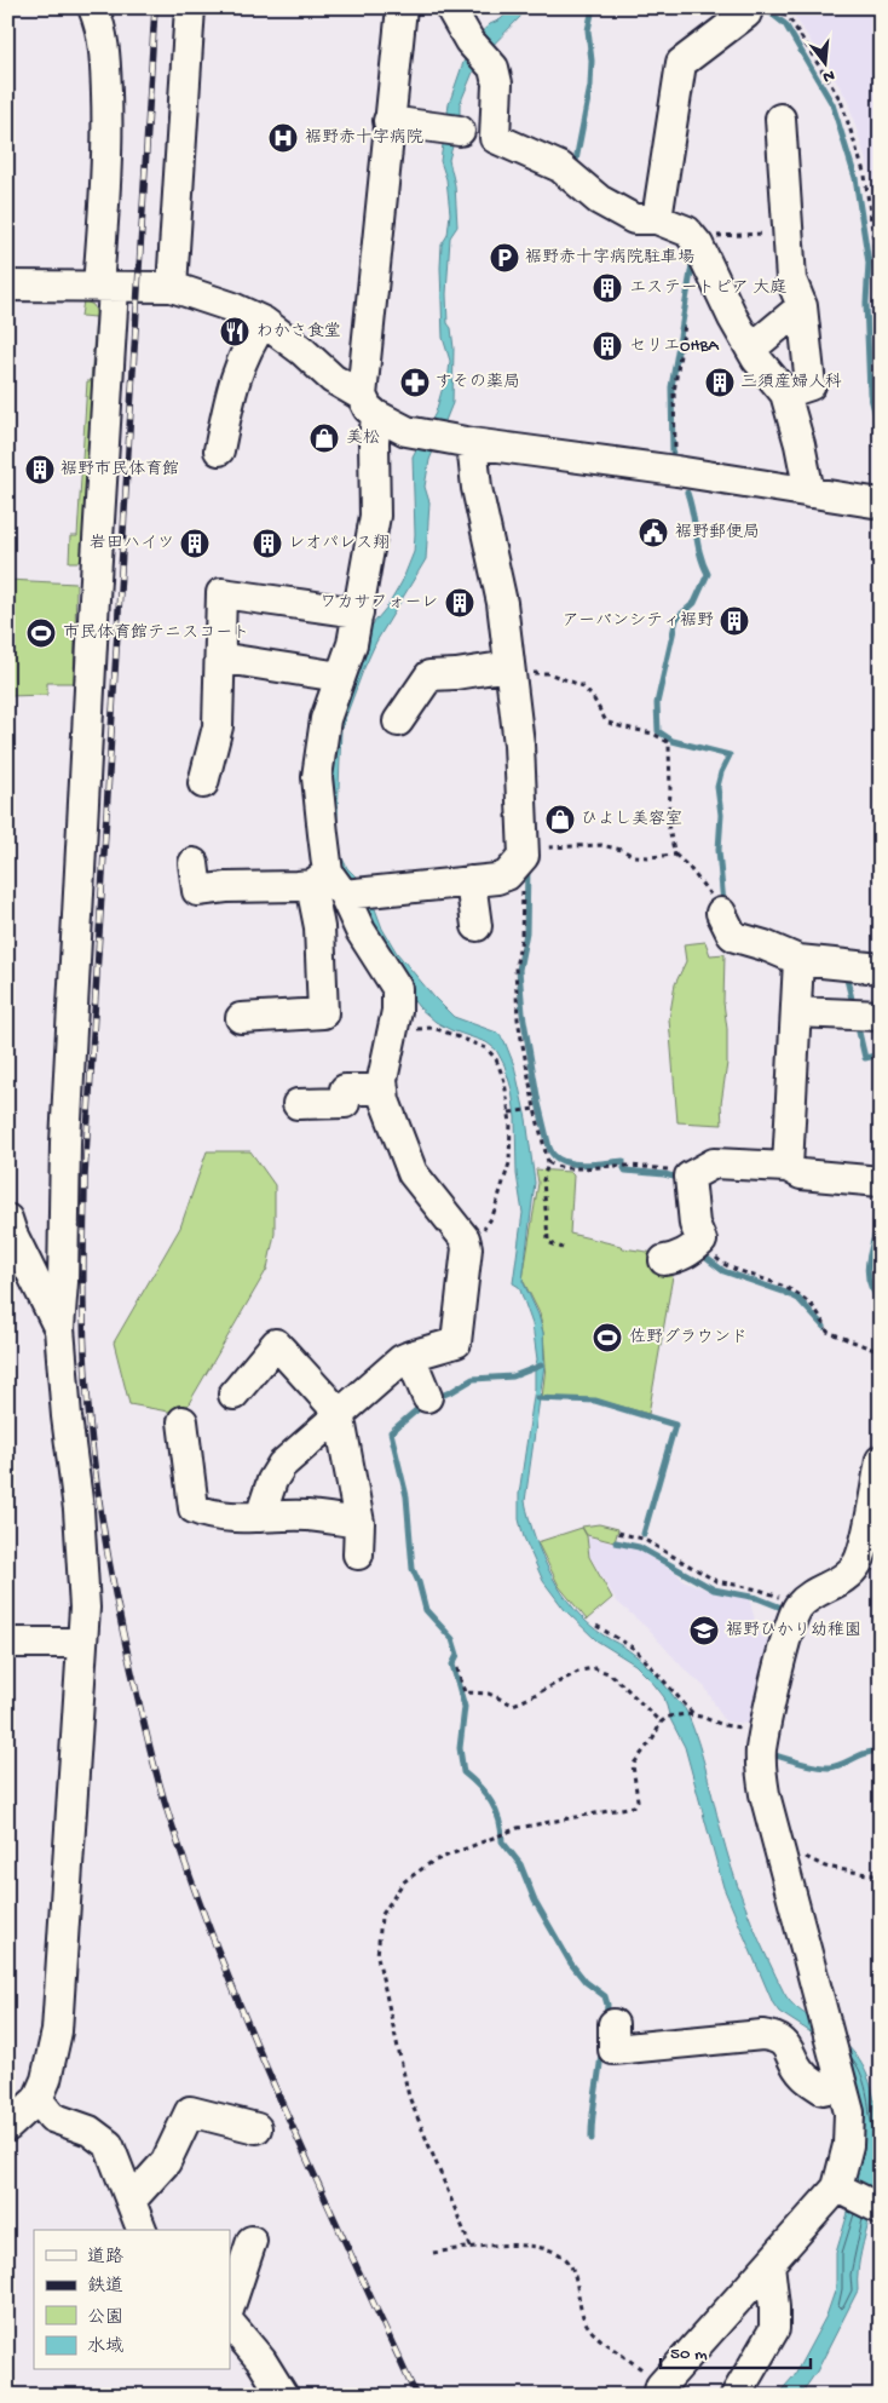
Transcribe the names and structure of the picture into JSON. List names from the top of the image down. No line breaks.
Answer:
{"places":{"hospital":["裾野赤十字病院"],"parking":["裾野赤十字病院駐車場"],"building":["エステートピア 大庭","セリエOHBA","三須産婦人科","裾野市民体育館","岩田ハイツ","レオパレス翔","ワカサフォーレ","アーバンシティ裾野"],"restaurant":["わかさ食堂"],"pharmacy":["すその薬局"],"shop":["美松","ひよし美容室"],"public building":["裾野郵便局"],"sports":["市民体育館テニスコート","佐野グラウンド"],"school or university":["裾野ひかり幼稚園"]},"legend":["道路","鉄道","公園","水域"],"scale_bar":"50 m","north":"bottom"}
